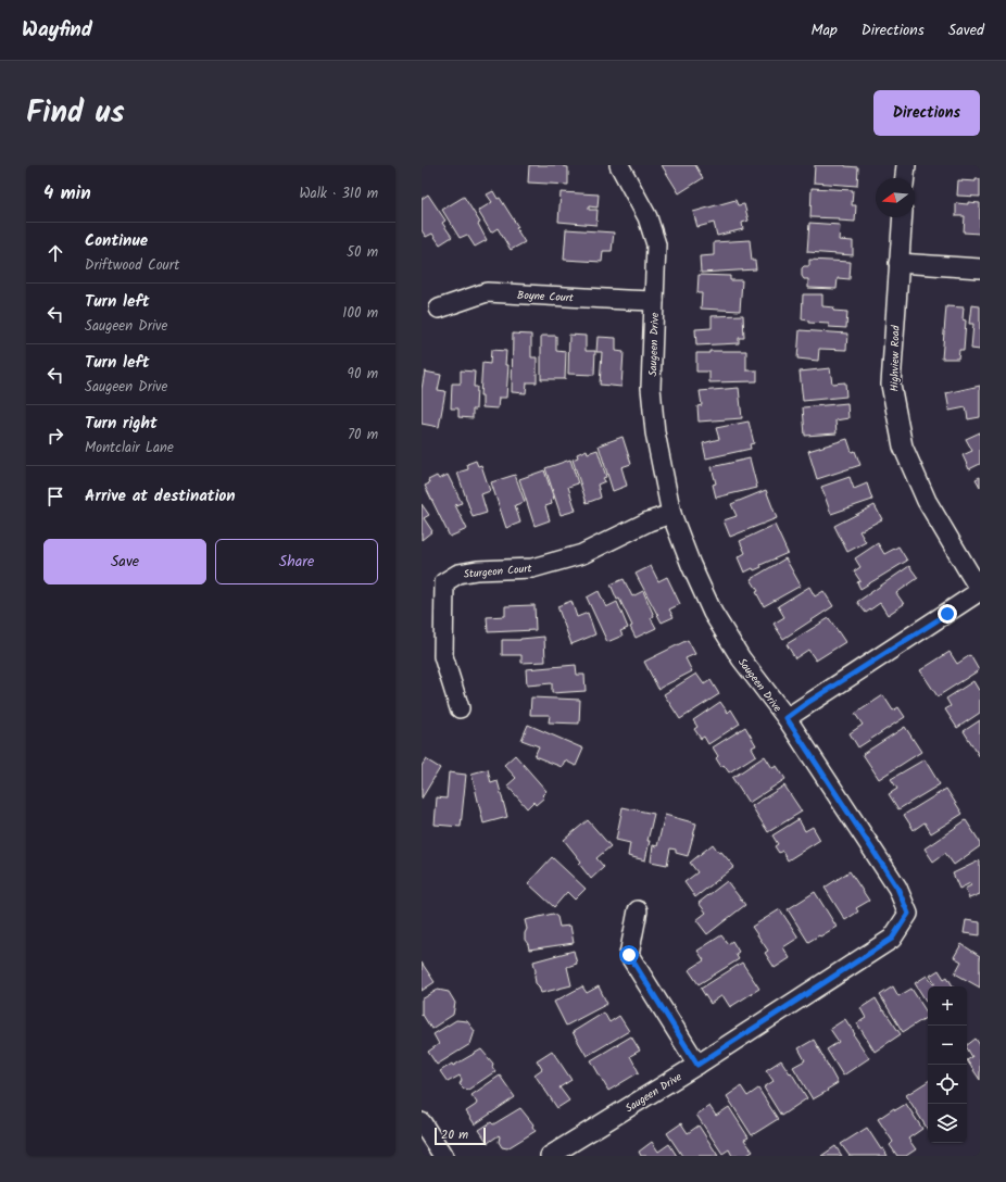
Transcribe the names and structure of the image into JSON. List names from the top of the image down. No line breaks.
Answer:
{"streets":{"street":["Boyne Court","Saugeen Drive","Highview Road","Sturgeon Court"]},"crossings":[["Boyne Court","Saugeen Drive"],["Saugeen Drive","Sturgeon Court"]],"scale_bar":"20 m","north":"left","page":{"header":"Wayfind","nav":["Map","Directions","Saved"],"title":"Find us","buttons":["Directions",["Save","Share"]],"heading":["4 min","Walk · 310 m"],"list":[["Continue","Driftwood Court","50 m"],["Turn left","Saugeen Drive","100 m"],["Turn left","Saugeen Drive","90 m"],["Turn right","Montclair Lane","70 m"],"Arrive at destination"],"map_buttons":["+","−"],"scale":"20 m"}}
